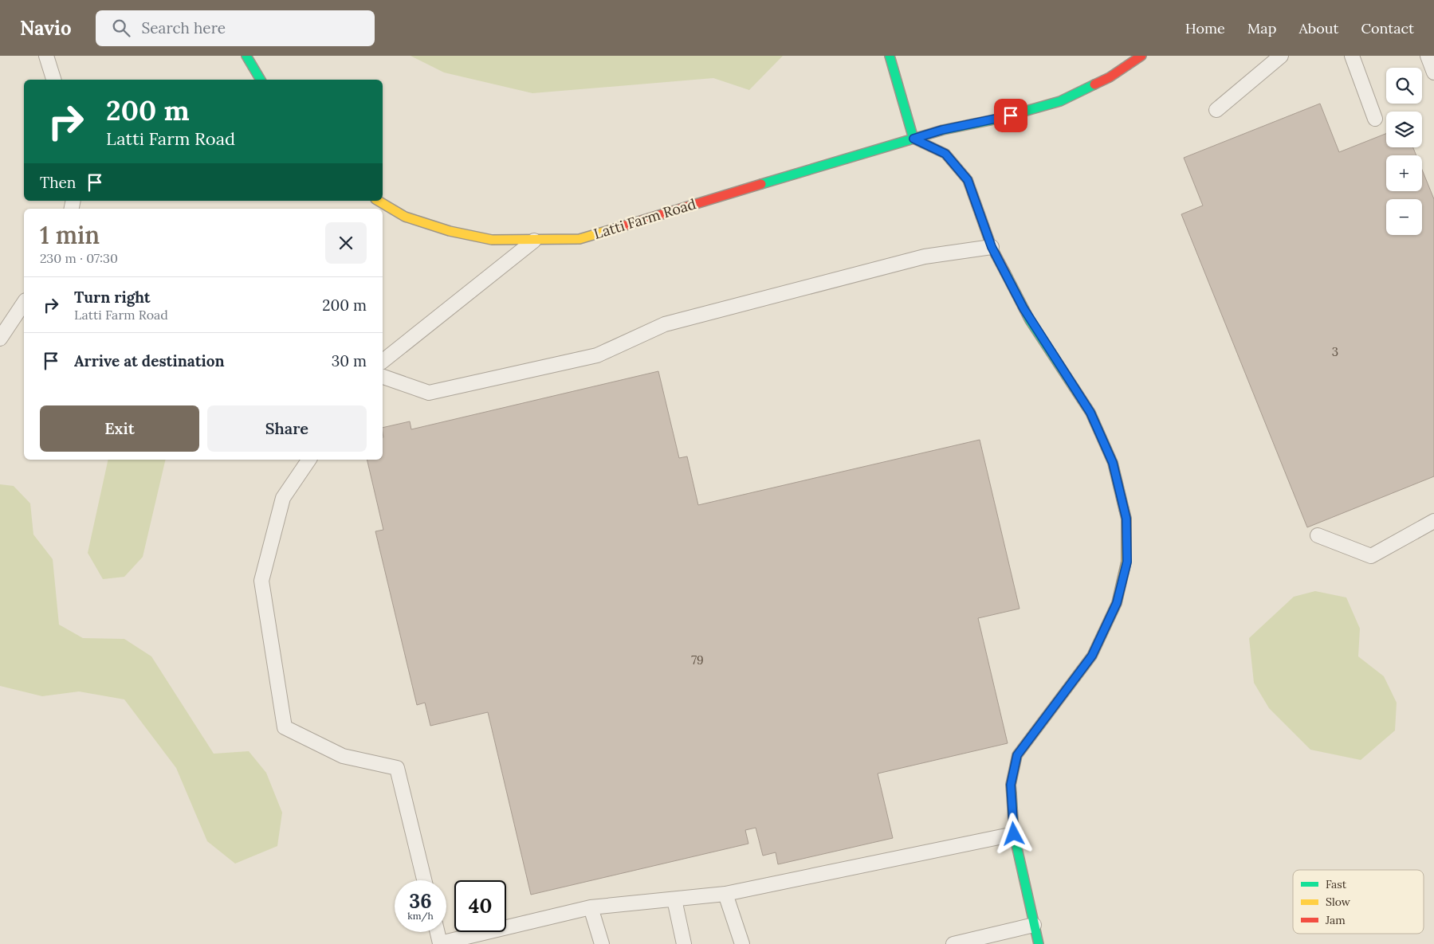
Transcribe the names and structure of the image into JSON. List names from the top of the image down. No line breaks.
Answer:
{"streets":{"street":["Latti Farm Road"]},"house_numbers":["3","79"],"legend":["Fast","Slow","Jam"],"page":{"header":"Navio","search":"Search here","nav":["Home","Map","About","Contact"],"map_buttons":["+","−"],"turn":["200 m","Latti Farm Road"],"then":"Then","heading":["1 min","230 m · 07:30"],"list":[{"name":"Turn right","note":"Latti Farm Road","value":"200 m"},{"name":"Arrive at destination","value":"30 m"}],"buttons":["Exit","Share"],"speed":"36 km/h","limit":"40"}}
